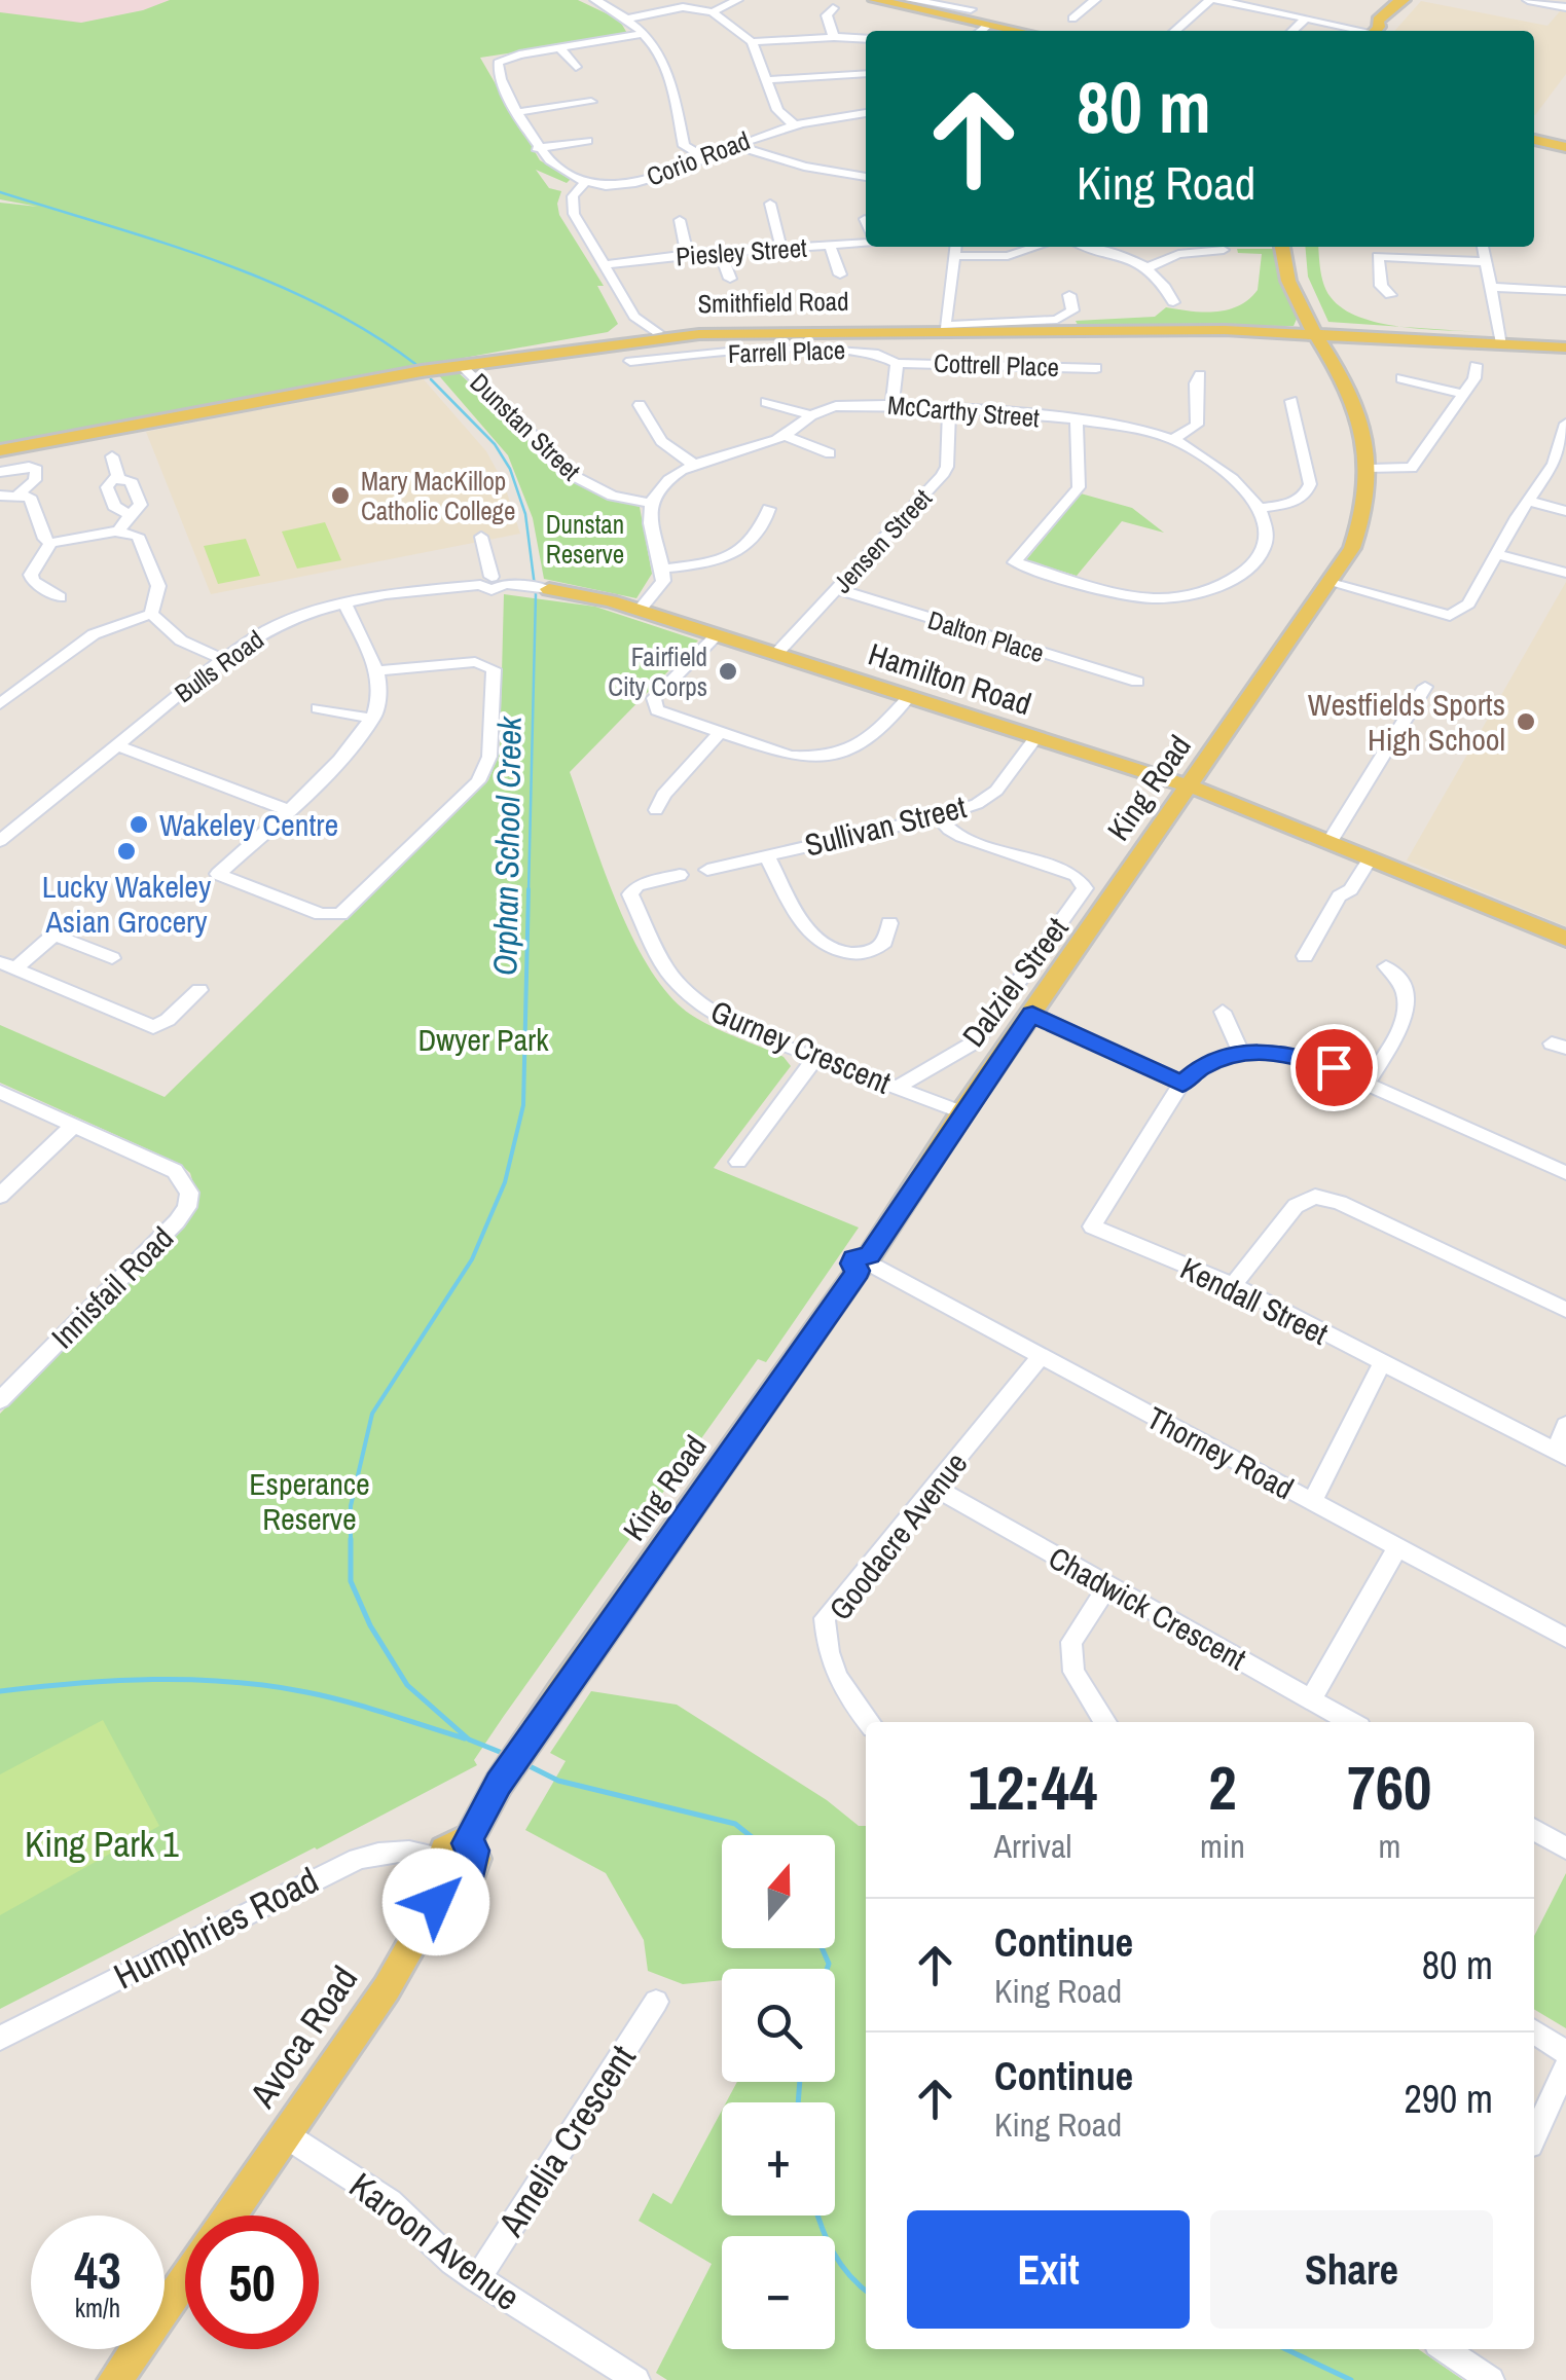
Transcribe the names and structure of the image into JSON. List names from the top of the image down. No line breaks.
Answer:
{"streets":{"main road":["Smithfield Road","Hamilton Road","King Road","Avoca Road"],"street":["Corio Road","Piesley Street","Farrell Place","Cottrell Place","McCarthy Street","Dunstan Street","Jensen Street","Dalton Place","Bulls Road","Sullivan Street","Dalziel Street","Gurney Crescent","Innisfail Road","Kendall Street","Thorney Road","Goodacre Avenue","Chadwick Crescent","Humphries Road","Amelia Crescent","Karoon Avenue"]},"crossings":[["Smithfield Road","Dunstan Street"],["Smithfield Road","King Road"],["Farrell Place","Cottrell Place"],["McCarthy Street","Jensen Street"],["Jensen Street","Dalton Place"],["Jensen Street","Hamilton Road"],["Bulls Road","Hamilton Road"],["Hamilton Road","King Road"],["Hamilton Road","Sullivan Street"],["King Road","Gurney Crescent"],["King Road","Thorney Road"],["King Road","Avoca Road"],["Sullivan Street","Dalziel Street"],["Dalziel Street","Gurney Crescent"],["Thorney Road","Goodacre Avenue"],["Goodacre Avenue","Chadwick Crescent"],["Humphries Road","Avoca Road"],["Avoca Road","Karoon Avenue"],["Amelia Crescent","Karoon Avenue"]],"water":["Orphan School Creek"],"parks":["Dunstan Reserve","Dwyer Park","Esperance Reserve","King Park 1"],"places":["Mary MacKillop Catholic College","Fairfield City Corps","Westfields Sports High School","Wakeley Centre","Lucky Wakeley Asian Grocery"],"north":"top","page":{"turn":["80 m","King Road"],"eta":["12:44","Arrival","2","min","760","m"],"map_buttons":["+","−"],"list":[{"name":"Continue","note":"King Road","value":"80 m"},{"name":"Continue","note":"King Road","value":"290 m"}],"buttons":["Exit","Share"],"speed":"43 km/h","limit":"50"}}
